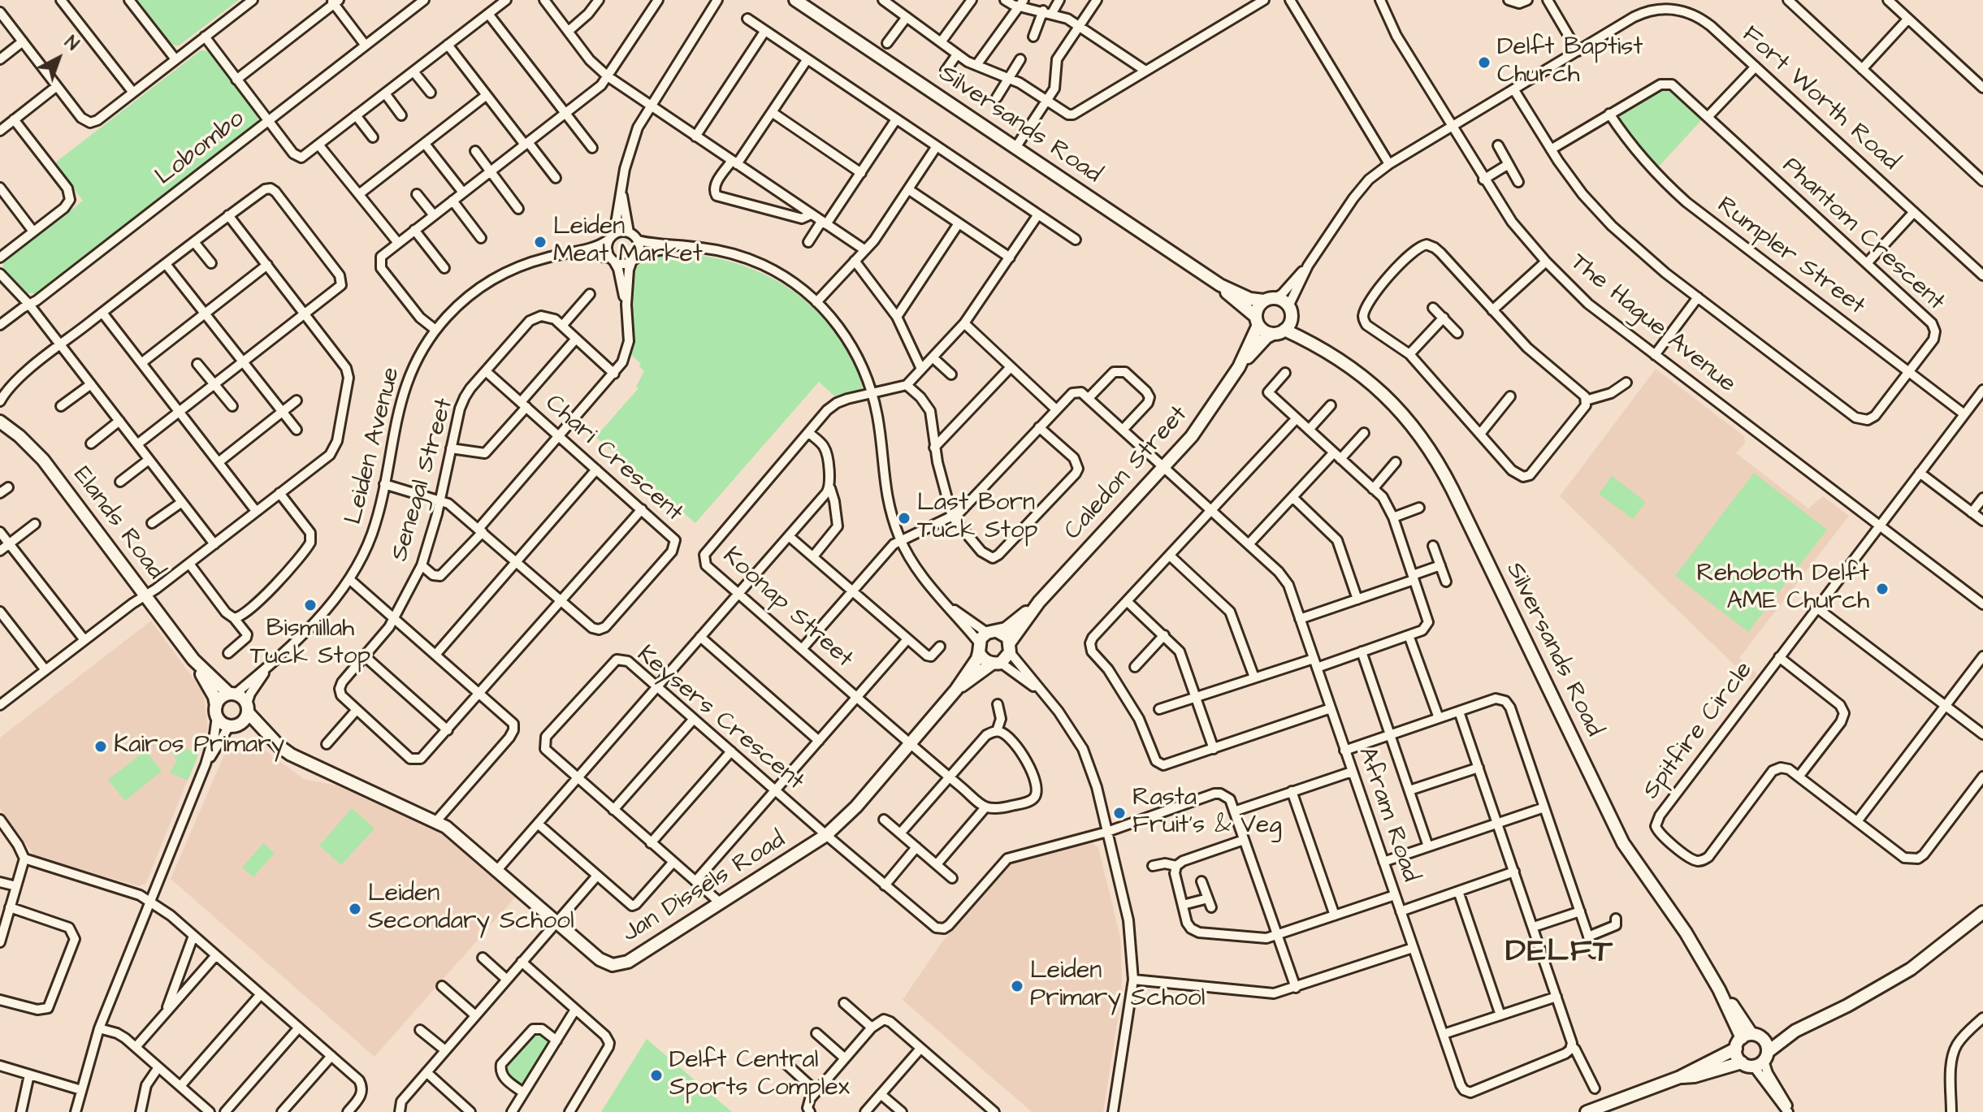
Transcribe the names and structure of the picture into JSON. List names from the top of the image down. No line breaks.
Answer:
{"streets":{"street":["Fort Worth Road","Silversands Road","Lobombo","Phantom Crescent","Rumpler Street","The Hague Avenue","Leiden Avenue","Chari Crescent","Caledon Street","Senegal Street","Elands Road","Koonap Street","Keysers Crescent","Spitfire Circle","Afram Road","Jan Dissels Road"]},"crossings":[["Fort Worth Road","Silversands Road"],["Fort Worth Road","Phantom Crescent"],["Fort Worth Road","The Hague Avenue"],["Fort Worth Road","Caledon Street"],["Silversands Road","Caledon Street"],["Phantom Crescent","Rumpler Street"],["The Hague Avenue","Spitfire Circle"],["Leiden Avenue","Elands Road"],["Leiden Avenue","Jan Dissels Road"],["Chari Crescent","Senegal Street"],["Caledon Street","Afram Road"],["Caledon Street","Jan Dissels Road"],["Elands Road","Jan Dissels Road"],["Koonap Street","Jan Dissels Road"],["Keysers Crescent","Jan Dissels Road"]],"districts":["DELFT"],"places":["Delft Baptist Church","Leiden Meat Market","Last Born Tuck Stop","Rehoboth Delft AME Church","Bismillah Tuck Stop","Kairos Primary","Rasta Fruit's & Veg","Leiden Secondary School","Leiden Primary School","Delft Central Sports Complex"],"north":"top right"}
